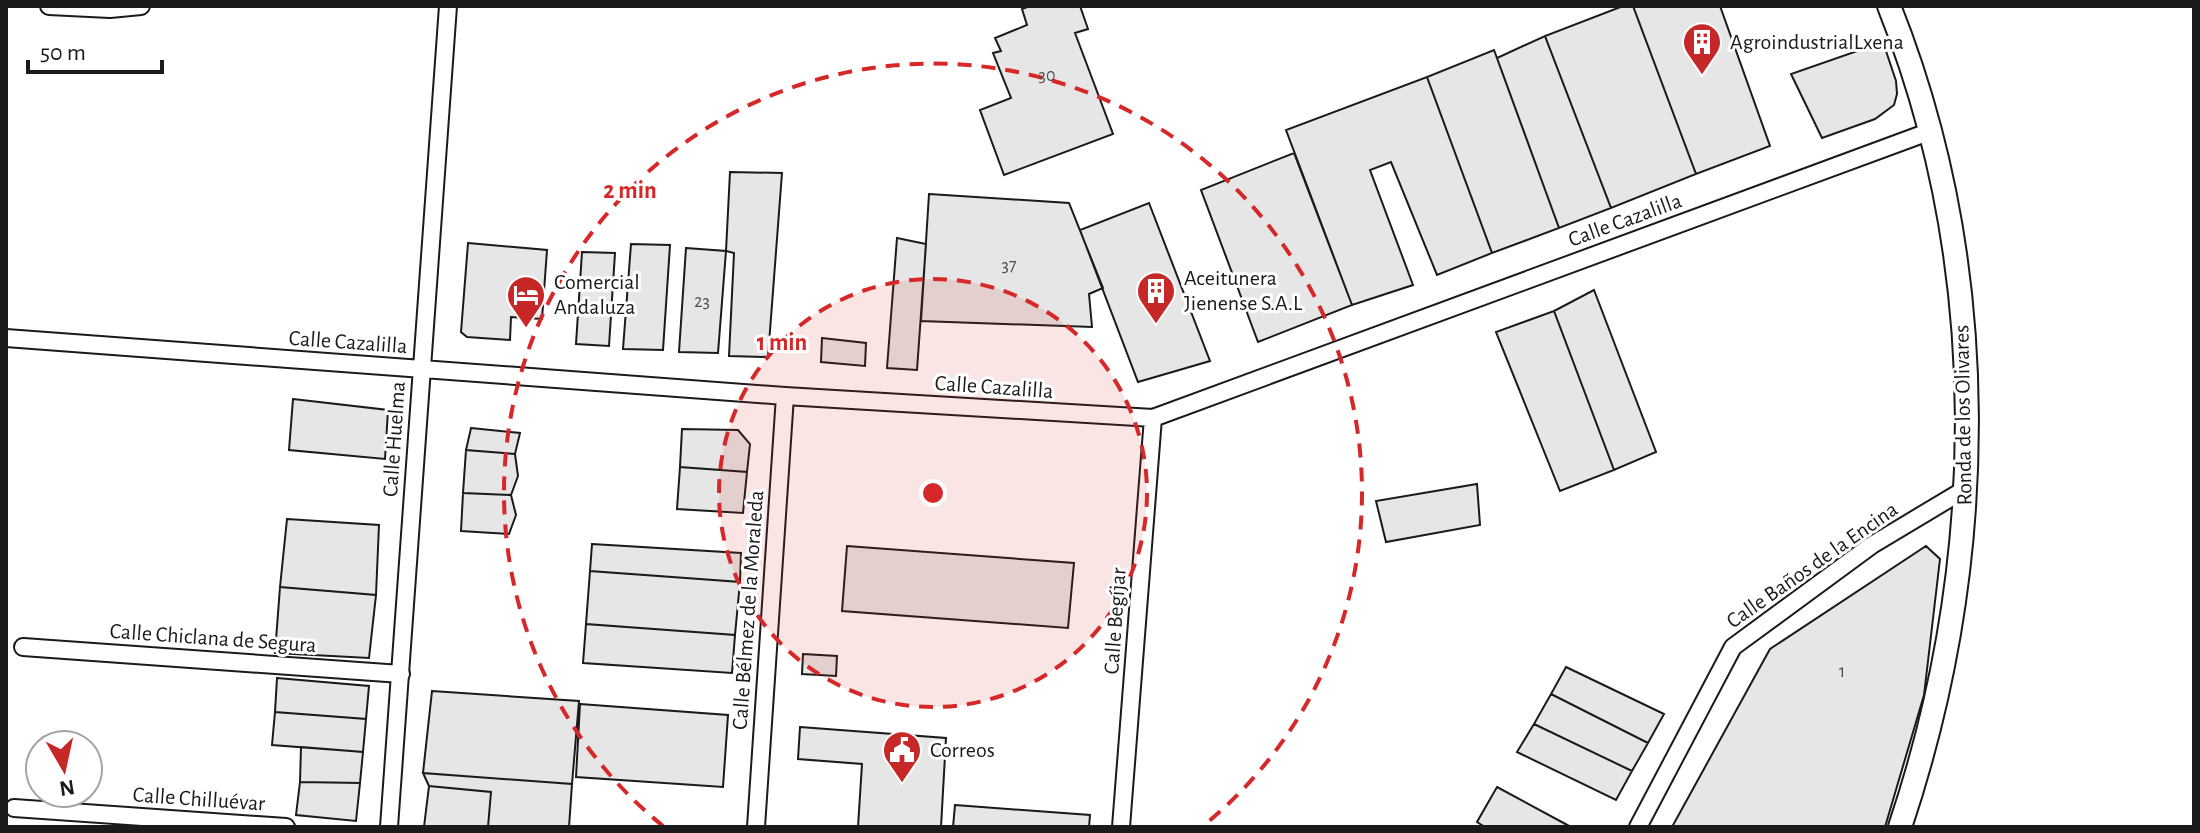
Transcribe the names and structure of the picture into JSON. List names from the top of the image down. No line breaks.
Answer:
{"streets":{"main road":["Ronda de los Olivares"],"street":["Calle Cazalilla","Calle Huelma","Calle Baños de la Encina","Calle Bélmez de la Moraleda","Calle Begíjar","Calle Chiclana de Segura","Calle Chilluévar"]},"crossings":[["Calle Cazalilla","Ronda de los Olivares"],["Calle Cazalilla","Calle Huelma"],["Calle Cazalilla","Calle Bélmez de la Moraleda"],["Calle Cazalilla","Calle Begíjar"],["Ronda de los Olivares","Calle Baños de la Encina"],["Calle Huelma","Calle Chiclana de Segura"]],"places":{"building":["AgroindustrialLxena","Aceitunera Jienense S.A.L"],"hotel":["Comercial Andaluza"],"public building":["Correos"]},"house_numbers":["30","37","23","1"],"scale_bar":"50 m","north":"bottom","rings":["2 min","1 min"]}
